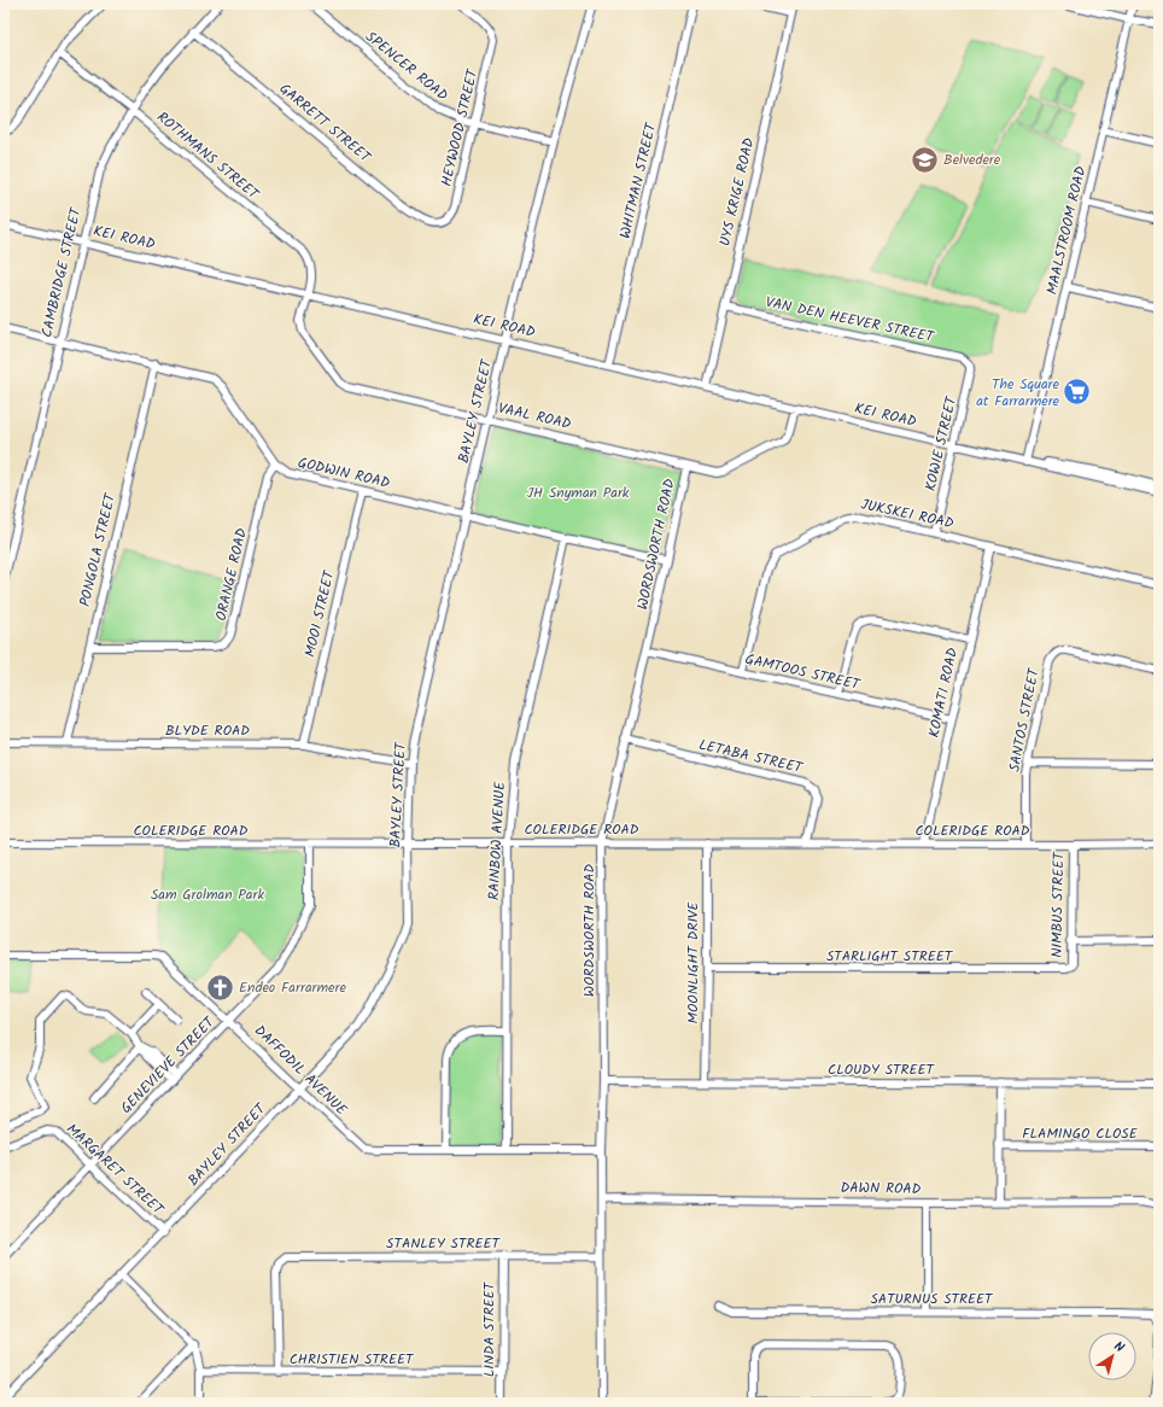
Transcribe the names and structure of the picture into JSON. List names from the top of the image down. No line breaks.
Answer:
{"streets":{"street":["SPENCER ROAD","GARRETT STREET","HEYWOOD STREET","ROTHMANS STREET","WHITMAN STREET","UYS KRIGE ROAD","MAALSTROOM ROAD","KEI ROAD","CAMBRIDGE STREET","VAN DEN HEEVER STREET","BAYLEY STREET","VAAL ROAD","KOWIE STREET","GODWIN ROAD","JUKSKEI ROAD","WORDSWORTH ROAD","PONGOLA STREET","ORANGE ROAD","MOOI STREET","GAMTOOS STREET","KOMATI ROAD","SANTOS STREET","BLYDE ROAD","LETABA STREET","COLERIDGE ROAD","RAINBOW AVENUE","NIMBUS STREET","STARLIGHT STREET","MOONLIGHT DRIVE","GENEVIEVE STREET","CLOUDY STREET","DAFFODIL AVENUE","FLAMINGO CLOSE","MARGARET STREET","DAWN ROAD","STANLEY STREET","SATURNUS STREET","LINDA STREET","CHRISTIEN STREET"]},"crossings":[["SPENCER ROAD","HEYWOOD STREET"],["SPENCER ROAD","BAYLEY STREET"],["GARRETT STREET","HEYWOOD STREET"],["GARRETT STREET","CAMBRIDGE STREET"],["ROTHMANS STREET","KEI ROAD"],["ROTHMANS STREET","CAMBRIDGE STREET"],["ROTHMANS STREET","VAAL ROAD"],["WHITMAN STREET","KEI ROAD"],["UYS KRIGE ROAD","KEI ROAD"],["UYS KRIGE ROAD","VAN DEN HEEVER STREET"],["MAALSTROOM ROAD","KEI ROAD"],["KEI ROAD","CAMBRIDGE STREET"],["KEI ROAD","BAYLEY STREET"],["KEI ROAD","VAAL ROAD"],["KEI ROAD","KOWIE STREET"],["CAMBRIDGE STREET","GODWIN ROAD"],["VAN DEN HEEVER STREET","KOWIE STREET"],["BAYLEY STREET","VAAL ROAD"],["BAYLEY STREET","GODWIN ROAD"],["BAYLEY STREET","BLYDE ROAD"],["BAYLEY STREET","COLERIDGE ROAD"],["BAYLEY STREET","DAFFODIL AVENUE"],["BAYLEY STREET","MARGARET STREET"],["VAAL ROAD","WORDSWORTH ROAD"],["KOWIE STREET","JUKSKEI ROAD"],["GODWIN ROAD","WORDSWORTH ROAD"],["GODWIN ROAD","PONGOLA STREET"],["GODWIN ROAD","ORANGE ROAD"],["GODWIN ROAD","MOOI STREET"],["GODWIN ROAD","RAINBOW AVENUE"],["JUKSKEI ROAD","GAMTOOS STREET"],["JUKSKEI ROAD","KOMATI ROAD"],["WORDSWORTH ROAD","GAMTOOS STREET"],["WORDSWORTH ROAD","LETABA STREET"],["WORDSWORTH ROAD","COLERIDGE ROAD"],["WORDSWORTH ROAD","CLOUDY STREET"],["WORDSWORTH ROAD","DAFFODIL AVENUE"],["WORDSWORTH ROAD","DAWN ROAD"],["WORDSWORTH ROAD","STANLEY STREET"],["PONGOLA STREET","ORANGE ROAD"],["PONGOLA STREET","BLYDE ROAD"],["MOOI STREET","BLYDE ROAD"],["GAMTOOS STREET","KOMATI ROAD"],["KOMATI ROAD","COLERIDGE ROAD"],["SANTOS STREET","COLERIDGE ROAD"],["LETABA STREET","COLERIDGE ROAD"],["COLERIDGE ROAD","RAINBOW AVENUE"],["COLERIDGE ROAD","NIMBUS STREET"],["COLERIDGE ROAD","MOONLIGHT DRIVE"],["COLERIDGE ROAD","GENEVIEVE STREET"],["RAINBOW AVENUE","DAFFODIL AVENUE"],["NIMBUS STREET","STARLIGHT STREET"],["STARLIGHT STREET","MOONLIGHT DRIVE"],["MOONLIGHT DRIVE","CLOUDY STREET"],["GENEVIEVE STREET","DAFFODIL AVENUE"],["GENEVIEVE STREET","MARGARET STREET"],["STANLEY STREET","LINDA STREET"],["STANLEY STREET","CHRISTIEN STREET"],["LINDA STREET","CHRISTIEN STREET"]],"parks":["JH Snyman Park","Sam Grolman Park"],"places":{"school or university":["Belvedere"],"supermarket":["The Square at Farrarmere"],"church":["Endeo Farrarmere"]},"north":"top right"}
